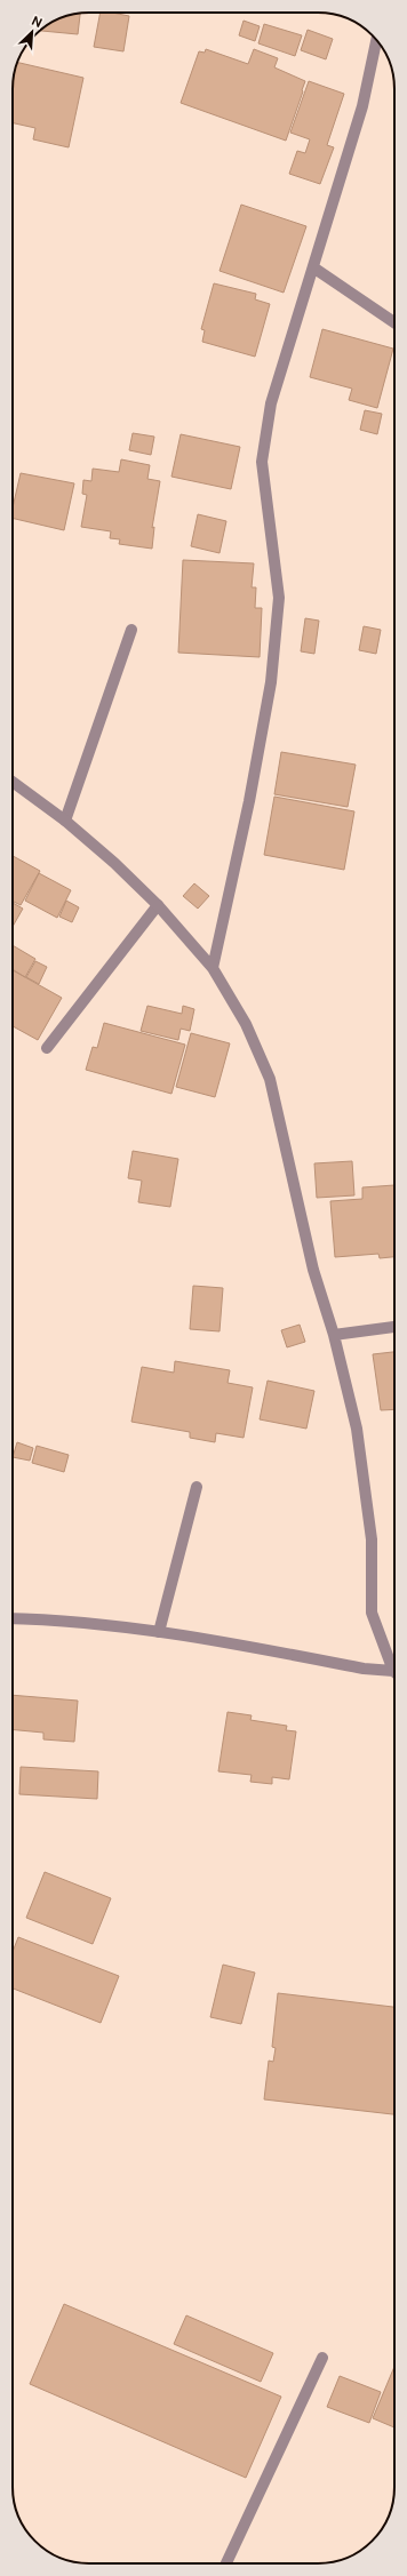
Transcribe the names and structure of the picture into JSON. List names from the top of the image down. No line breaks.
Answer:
{"north":"top right"}
